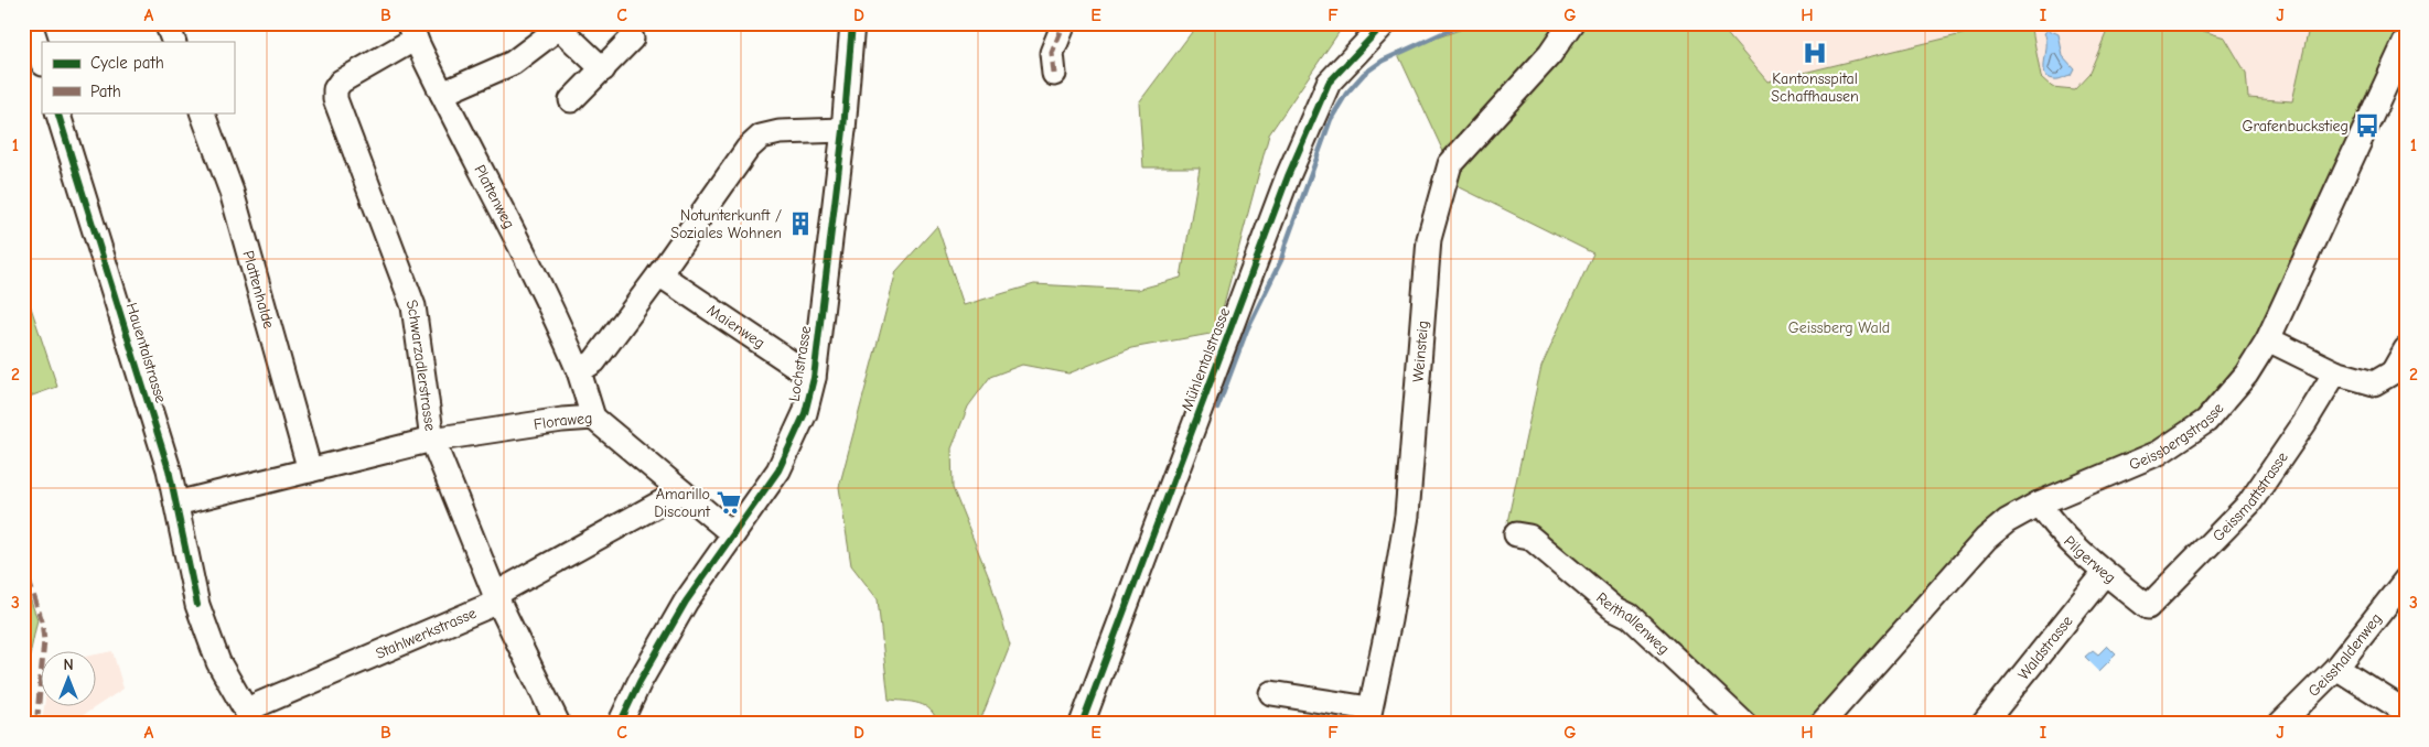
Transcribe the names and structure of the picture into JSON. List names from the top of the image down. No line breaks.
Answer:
{"streets":{"street":["Plattenweg","Plattenhalde","Maienweg","Weinsteig","Hauentalstrasse","Mühlentalstrasse","Lochstrasse","Schwarzadlerstrasse","Floraweg","Geissbergstrasse","Geissmattstrasse","Pilgerweg","Reithallenweg","Stahlwerkstrasse","Waldstrasse","Geisshaldenweg"]},"crossings":[["Plattenweg","Schwarzadlerstrasse"],["Plattenweg","Floraweg"],["Plattenhalde","Floraweg"],["Maienweg","Lochstrasse"],["Hauentalstrasse","Floraweg"],["Hauentalstrasse","Stahlwerkstrasse"],["Schwarzadlerstrasse","Floraweg"],["Schwarzadlerstrasse","Stahlwerkstrasse"],["Geissbergstrasse","Pilgerweg"],["Geissmattstrasse","Pilgerweg"],["Pilgerweg","Waldstrasse"]],"parks":["Geissberg Wald"],"places":{"hospital":["Kantonsspital Schaffhausen"],"bus stop":["Grafenbuckstieg"],"building":["Notunterkunft / Soziales Wohnen"],"supermarket":["Amarillo Discount"]},"legend":["Cycle path","Path"],"north":"top","grid":{"columns":["A","B","C","D","E","F","G","H","I","J"],"rows":["1","2","3"]}}
